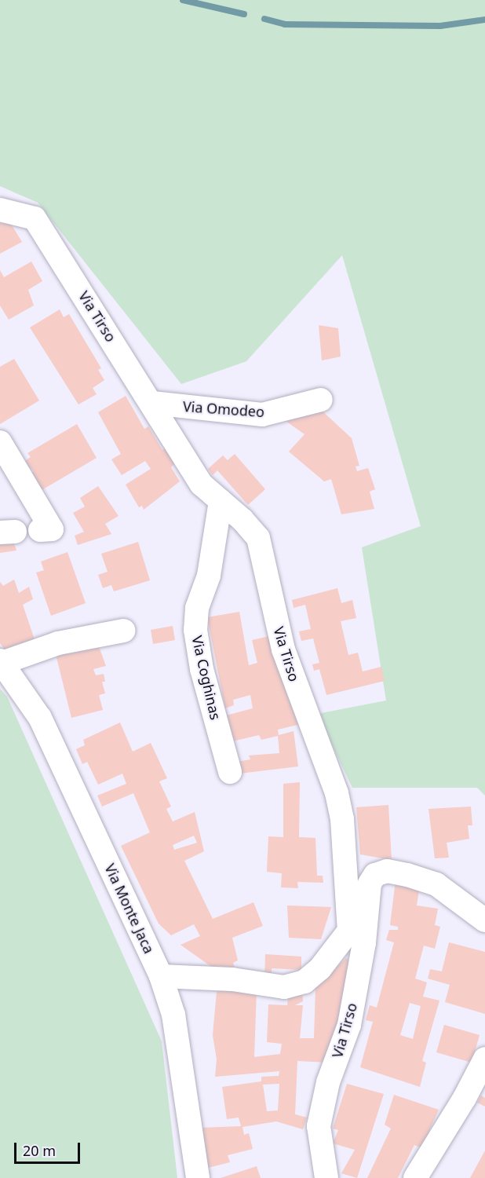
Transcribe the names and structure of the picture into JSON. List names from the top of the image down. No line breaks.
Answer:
{"streets":{"street":["Via Tirso","Via Omodeo","Via Coghinas","Via Monte Jaca"]},"crossings":[["Via Tirso","Via Omodeo"],["Via Tirso","Via Coghinas"]],"scale_bar":"20 m"}
